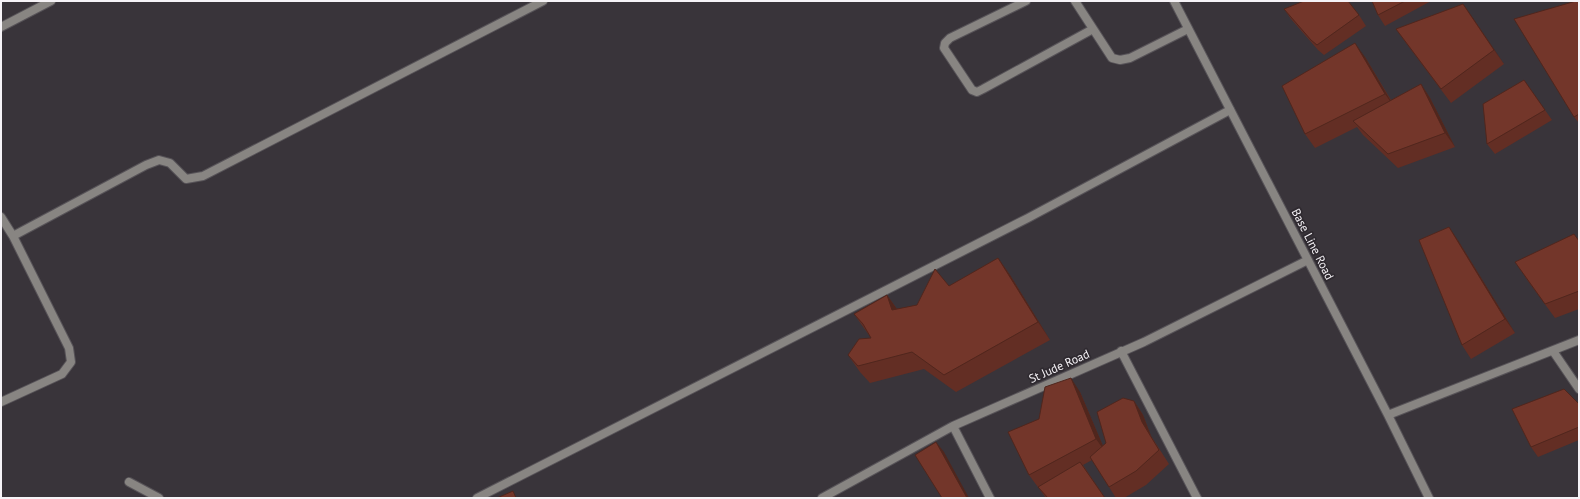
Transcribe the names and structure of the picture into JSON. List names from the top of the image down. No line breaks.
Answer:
{"streets":{"street":["Base Line Road","St Jude Road"]},"crossings":[["Base Line Road","St Jude Road"]]}
